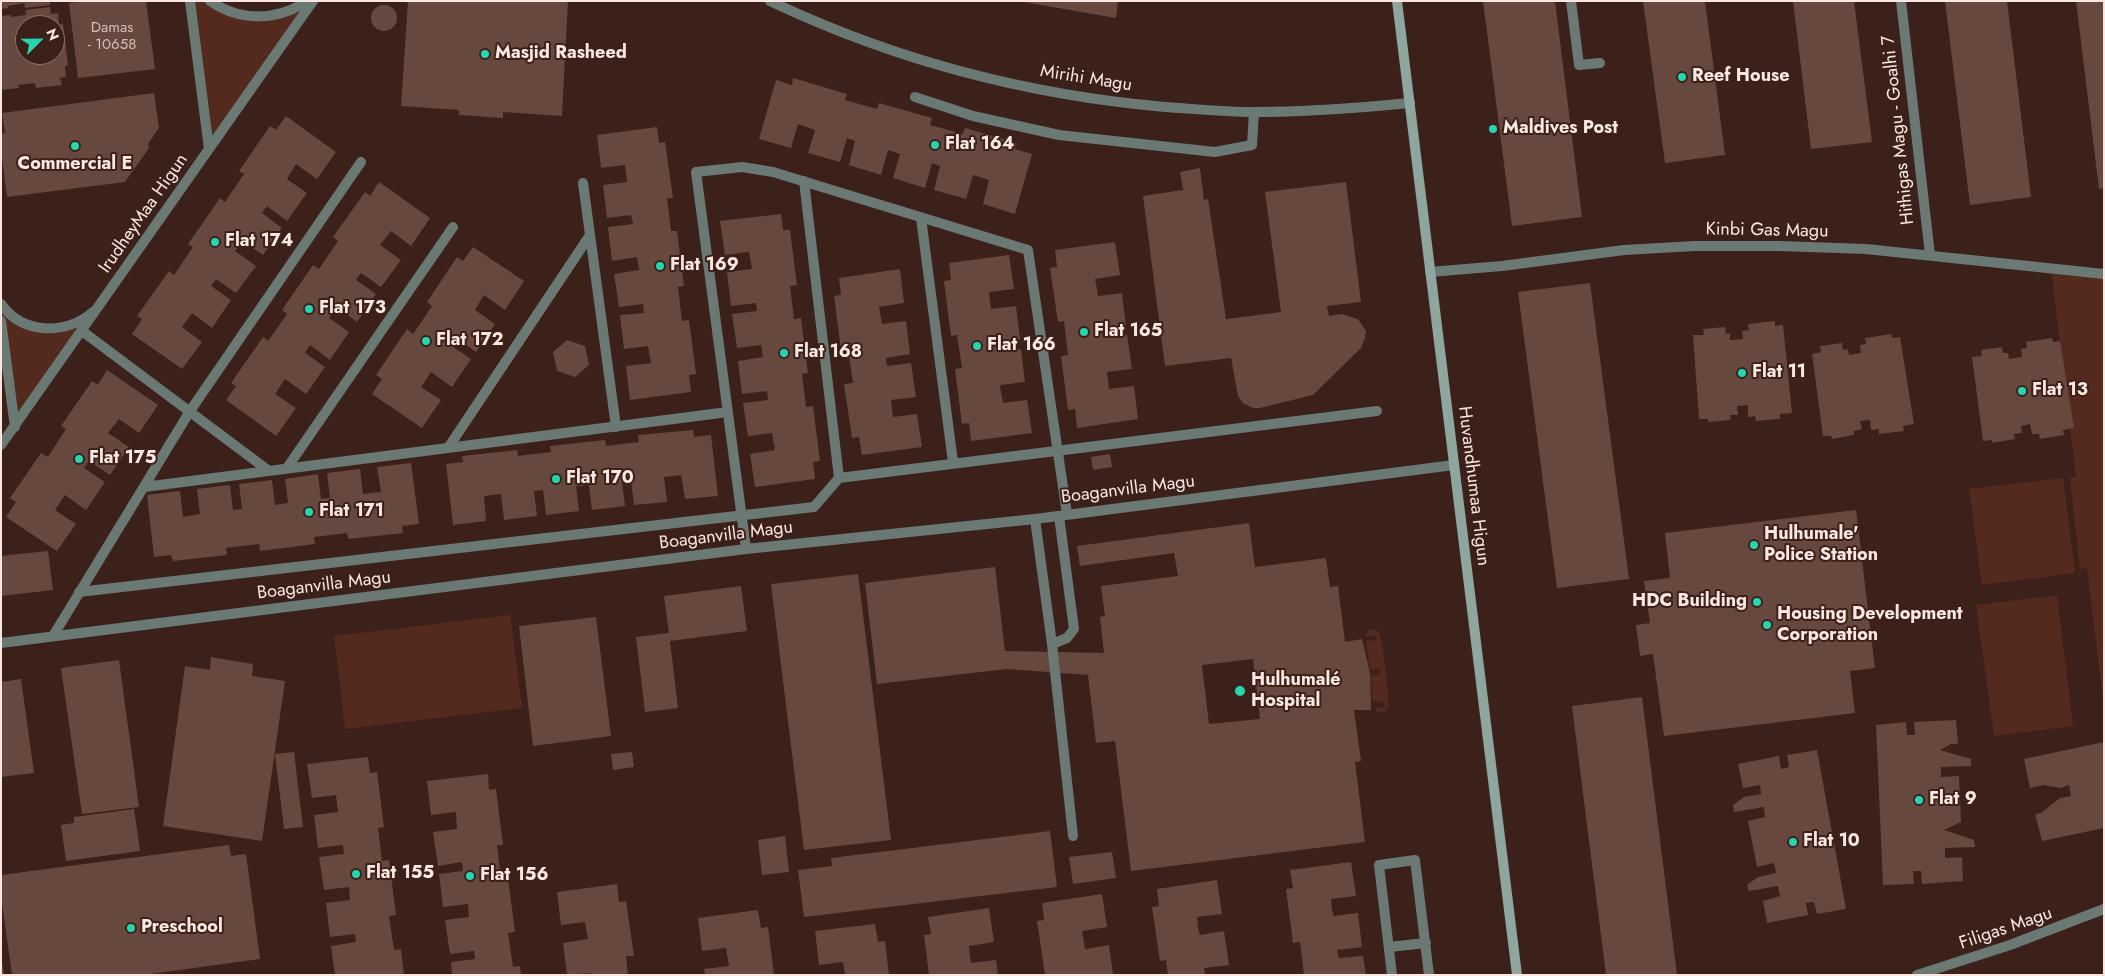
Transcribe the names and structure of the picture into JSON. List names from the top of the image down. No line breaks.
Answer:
{"streets":{"street":["Mirihi Magu","Hithigas Magu - Goalhi 7","IrudheyMaa Higun","Kinbi Gas Magu","Huvandhumaa Higun","Boaganvilla Magu","Filigas Magu"]},"crossings":[["Mirihi Magu","Huvandhumaa Higun"],["Hithigas Magu - Goalhi 7","Kinbi Gas Magu"],["Kinbi Gas Magu","Huvandhumaa Higun"],["Huvandhumaa Higun","Boaganvilla Magu"]],"places":["Masjid Rasheed","Reef House","Maldives Post","Flat 164","Commercial E","Flat 174","Flat 169","Flat 173","Flat 165","Flat 172","Flat 166","Flat 168","Flat 11","Flat 13","Flat 175","Flat 170","Flat 171","Hulhumale' Police Station","HDC Building","Housing Development Corporation","Hulhumalé Hospital","Flat 9","Flat 10","Flat 155","Flat 156","Preschool"],"house_numbers":["Damas - 10658"],"north":"top right"}
